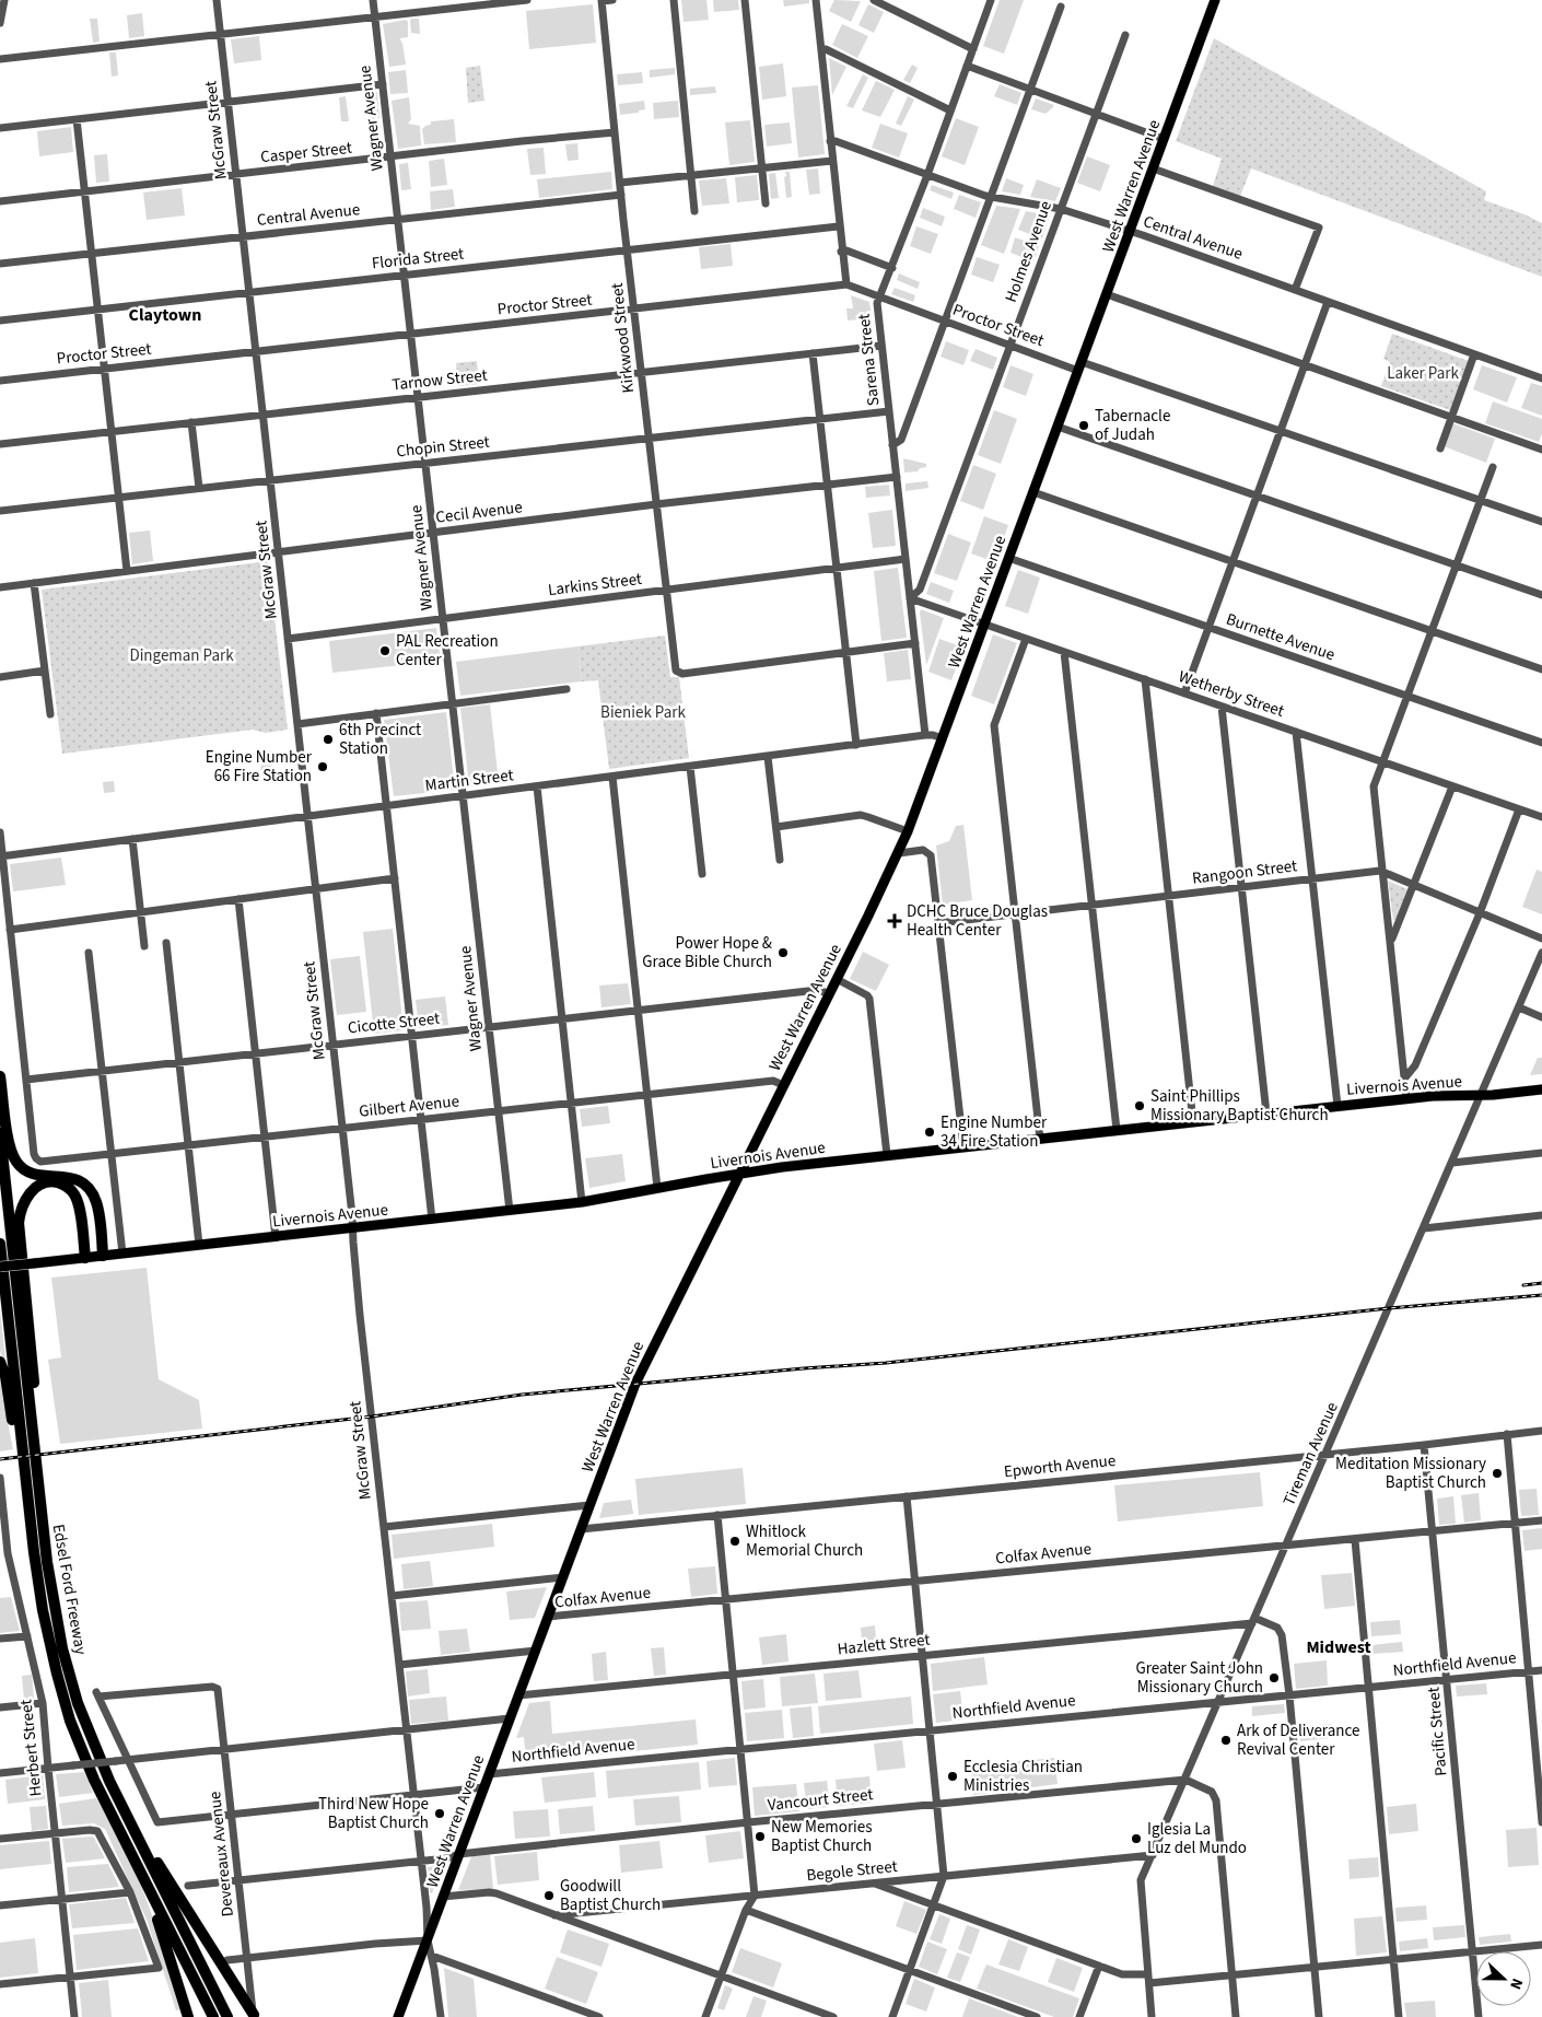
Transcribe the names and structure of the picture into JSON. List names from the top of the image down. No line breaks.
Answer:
{"streets":{"highway":["Edsel Ford Freeway"],"main road":["West Warren Avenue","Livernois Avenue"],"street":["Wagner Avenue","McGraw Street","Casper Street","Central Avenue","Holmes Avenue","Florida Street","Proctor Street","Kirkwood Street","Sarena Street","Tarnow Street","Chopin Street","Cecil Avenue","Larkins Street","Burnette Avenue","Wetherby Street","Martin Street","Rangoon Street","Cicotte Street","Gilbert Avenue","Tireman Avenue","Epworth Avenue","Colfax Avenue","Hazlett Street","Northfield Avenue","Pacific Street","Herbert Street","Vancourt Street","Devereaux Avenue","Begole Street"]},"crossings":[["Wagner Avenue","Casper Street"],["Wagner Avenue","Central Avenue"],["Wagner Avenue","Florida Street"],["Wagner Avenue","Proctor Street"],["Wagner Avenue","Tarnow Street"],["Wagner Avenue","Chopin Street"],["Wagner Avenue","Cecil Avenue"],["Wagner Avenue","Larkins Street"],["Wagner Avenue","Martin Street"],["Wagner Avenue","Cicotte Street"],["Wagner Avenue","Livernois Avenue"],["Wagner Avenue","Gilbert Avenue"],["McGraw Street","Casper Street"],["McGraw Street","West Warren Avenue"],["McGraw Street","Central Avenue"],["McGraw Street","Florida Street"],["McGraw Street","Proctor Street"],["McGraw Street","Tarnow Street"],["McGraw Street","Chopin Street"],["McGraw Street","Cecil Avenue"],["McGraw Street","Larkins Street"],["McGraw Street","Martin Street"],["McGraw Street","Cicotte Street"],["McGraw Street","Livernois Avenue"],["McGraw Street","Gilbert Avenue"],["McGraw Street","Vancourt Street"],["Casper Street","Kirkwood Street"],["West Warren Avenue","Central Avenue"],["West Warren Avenue","Proctor Street"],["West Warren Avenue","Burnette Avenue"],["West Warren Avenue","Wetherby Street"],["West Warren Avenue","Martin Street"],["West Warren Avenue","Cicotte Street"],["West Warren Avenue","Livernois Avenue"],["West Warren Avenue","Gilbert Avenue"],["West Warren Avenue","Epworth Avenue"],["West Warren Avenue","Colfax Avenue"],["West Warren Avenue","Hazlett Street"],["West Warren Avenue","Northfield Avenue"],["West Warren Avenue","Vancourt Street"],["Central Avenue","Holmes Avenue"],["Central Avenue","Kirkwood Street"],["Central Avenue","Sarena Street"],["Holmes Avenue","Proctor Street"],["Holmes Avenue","Sarena Street"],["Holmes Avenue","Wetherby Street"],["Florida Street","Kirkwood Street"],["Proctor Street","Kirkwood Street"],["Proctor Street","Sarena Street"],["Kirkwood Street","Tarnow Street"],["Kirkwood Street","Chopin Street"],["Kirkwood Street","Cecil Avenue"],["Kirkwood Street","Larkins Street"],["Sarena Street","Tarnow Street"],["Sarena Street","Chopin Street"],["Sarena Street","Cecil Avenue"],["Sarena Street","Larkins Street"],["Sarena Street","Wetherby Street"],["Sarena Street","Martin Street"],["Cicotte Street","Gilbert Avenue"],["Livernois Avenue","Tireman Avenue"],["Tireman Avenue","Epworth Avenue"],["Tireman Avenue","Colfax Avenue"],["Tireman Avenue","Hazlett Street"],["Tireman Avenue","Northfield Avenue"],["Tireman Avenue","Vancourt Street"],["Tireman Avenue","Begole Street"],["Epworth Avenue","Pacific Street"],["Colfax Avenue","Pacific Street"],["Northfield Avenue","Pacific Street"],["Vancourt Street","Devereaux Avenue"]],"districts":["Claytown","Midwest"],"parks":["Laker Park","Dingeman Park","Bieniek Park"],"places":{"other":["Tabernacle of Judah","PAL Recreation Center","6th Precinct Station","Engine Number 66 Fire Station","Power Hope & Grace Bible Church","Saint Phillips Missionary Baptist Church","Engine Number 34 Fire Station","Meditation Missionary Baptist Church","Whitlock Memorial Church","Greater Saint John Missionary Church","Ark of Deliverance Revival Center","Ecclesia Christian Ministries","Third New Hope Baptist Church","New Memories Baptist Church","Iglesia La Luz del Mundo","Goodwill Baptist Church"],"health":["DCHC Bruce Douglas Health Center"]},"north":"right"}
